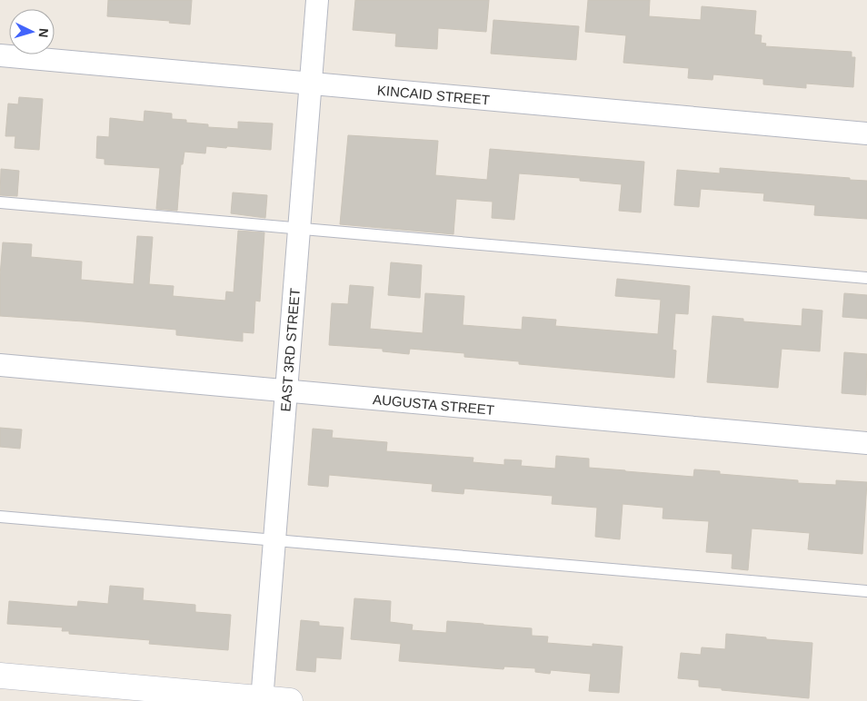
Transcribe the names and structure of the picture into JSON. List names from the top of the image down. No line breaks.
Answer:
{"streets":{"street":["KINCAID STREET","EAST 3RD STREET","AUGUSTA STREET"]},"crossings":[["KINCAID STREET","EAST 3RD STREET"],["EAST 3RD STREET","AUGUSTA STREET"]],"north":"right"}
